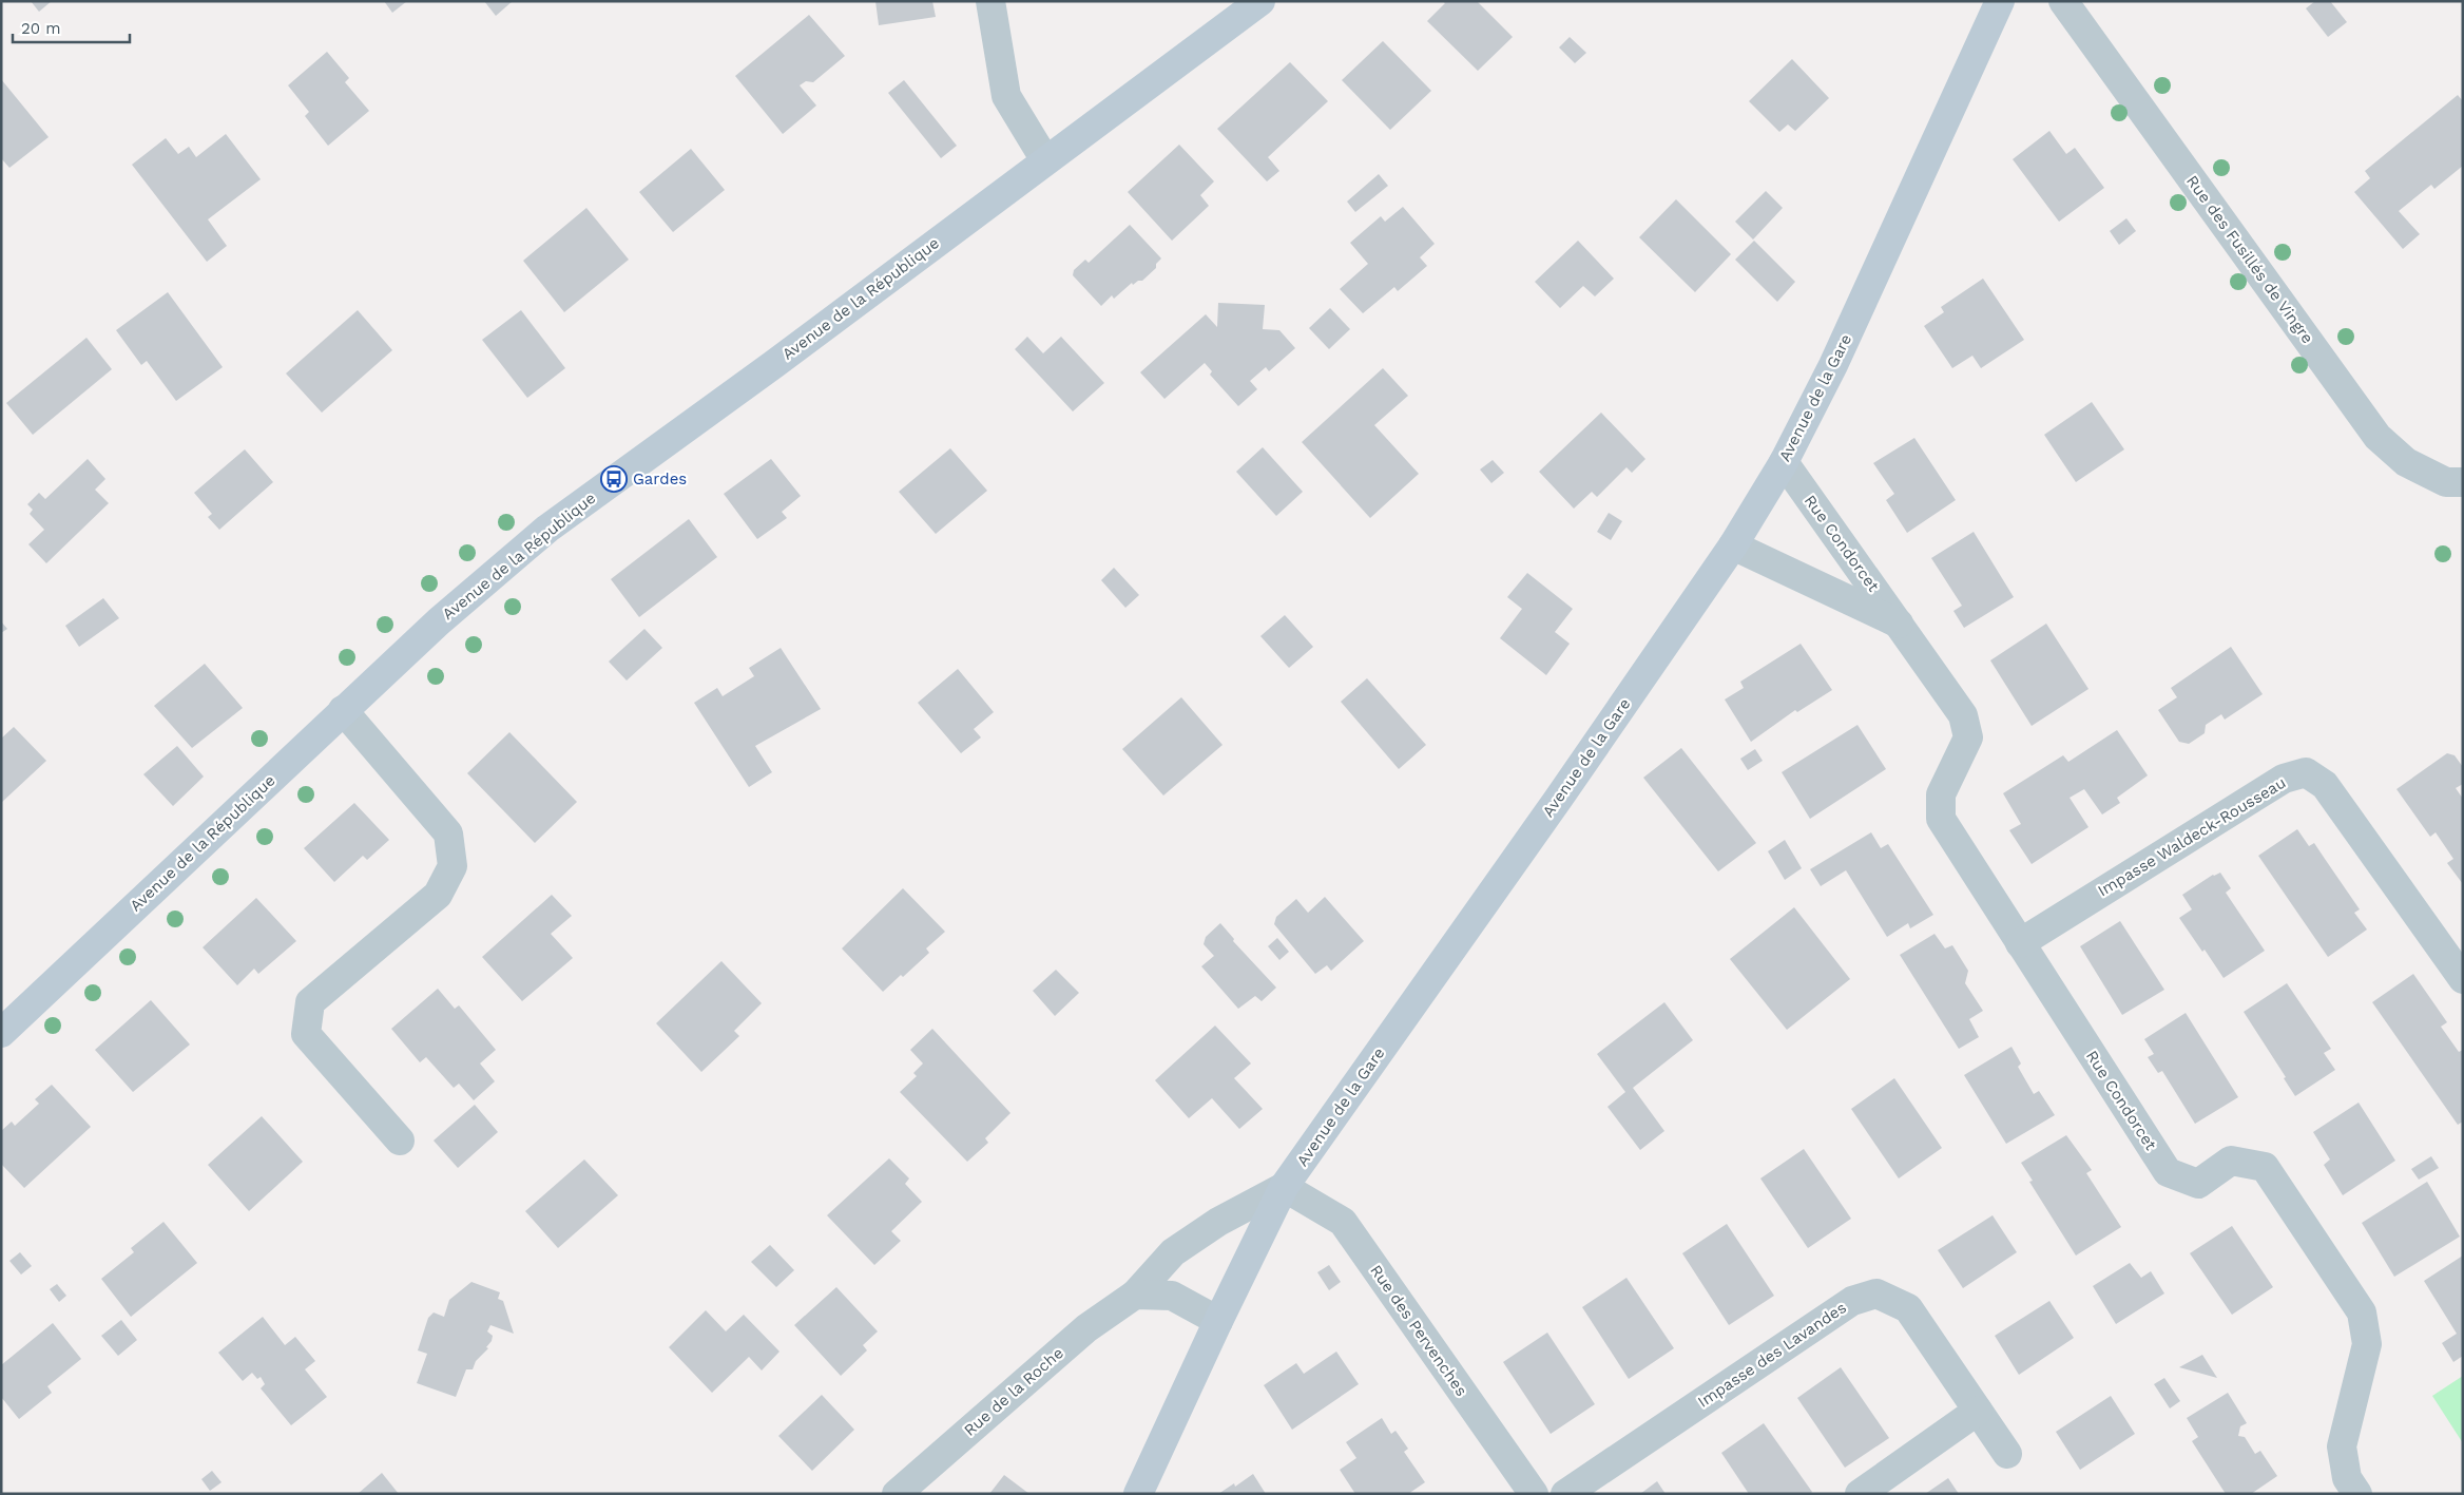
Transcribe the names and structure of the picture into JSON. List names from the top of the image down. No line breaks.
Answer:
{"streets":{"street":["Rue des Fusillés de Vingre","Avenue de la République","Avenue de la Gare","Rue Condorcet","Impasse Waldeck-Rousseau","Rue des Pervenches","Impasse des Lavandes","Rue de la Roche"]},"crossings":[["Avenue de la Gare","Rue Condorcet"],["Avenue de la Gare","Rue des Pervenches"],["Avenue de la Gare","Rue de la Roche"],["Rue Condorcet","Impasse Waldeck-Rousseau"],["Rue des Pervenches","Rue de la Roche"]],"places":{"bus stop":["Gardes"]},"scale_bar":"20 m"}
